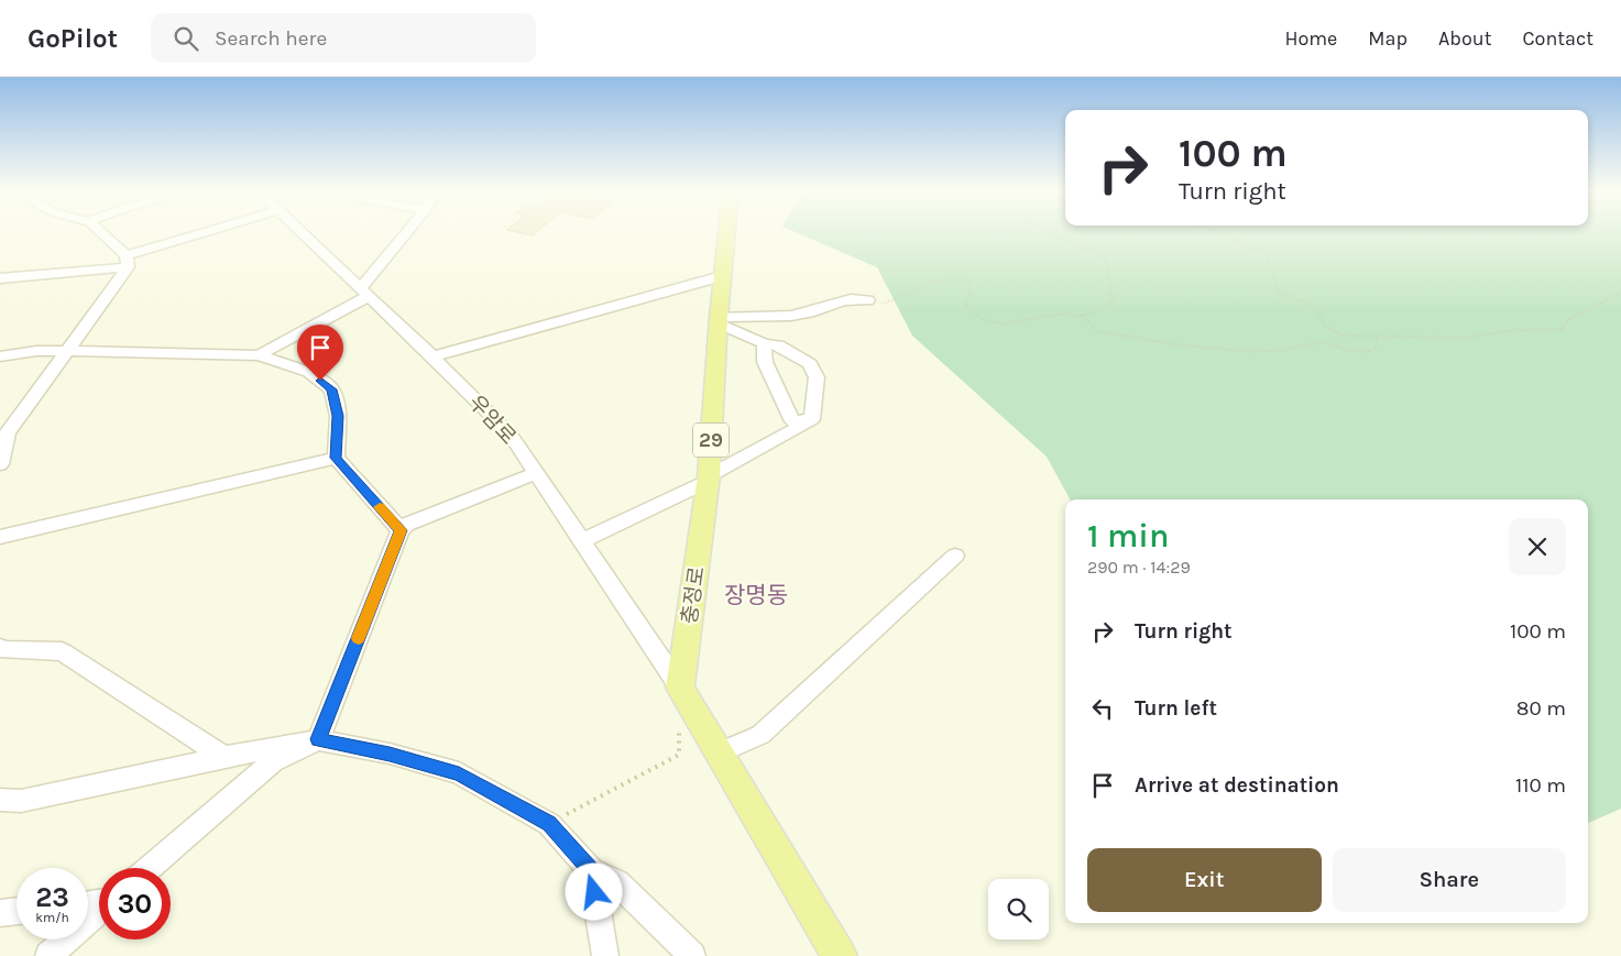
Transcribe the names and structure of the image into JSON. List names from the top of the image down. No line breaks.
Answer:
{"streets":{"main road":["29","충정로"],"street":["우암로"]},"crossings":[["우암로","충정로"]],"districts":["장명동"],"page":{"header":"GoPilot","search":"Search here","nav":["Home","Map","About","Contact"],"turn":["100 m","Turn right"],"heading":["1 min","290 m · 14:29"],"list":[{"name":"Turn right","value":"100 m"},{"name":"Turn left","value":"80 m"},{"name":"Arrive at destination","value":"110 m"}],"buttons":["Exit","Share"],"speed":"23 km/h","limit":"30"}}
